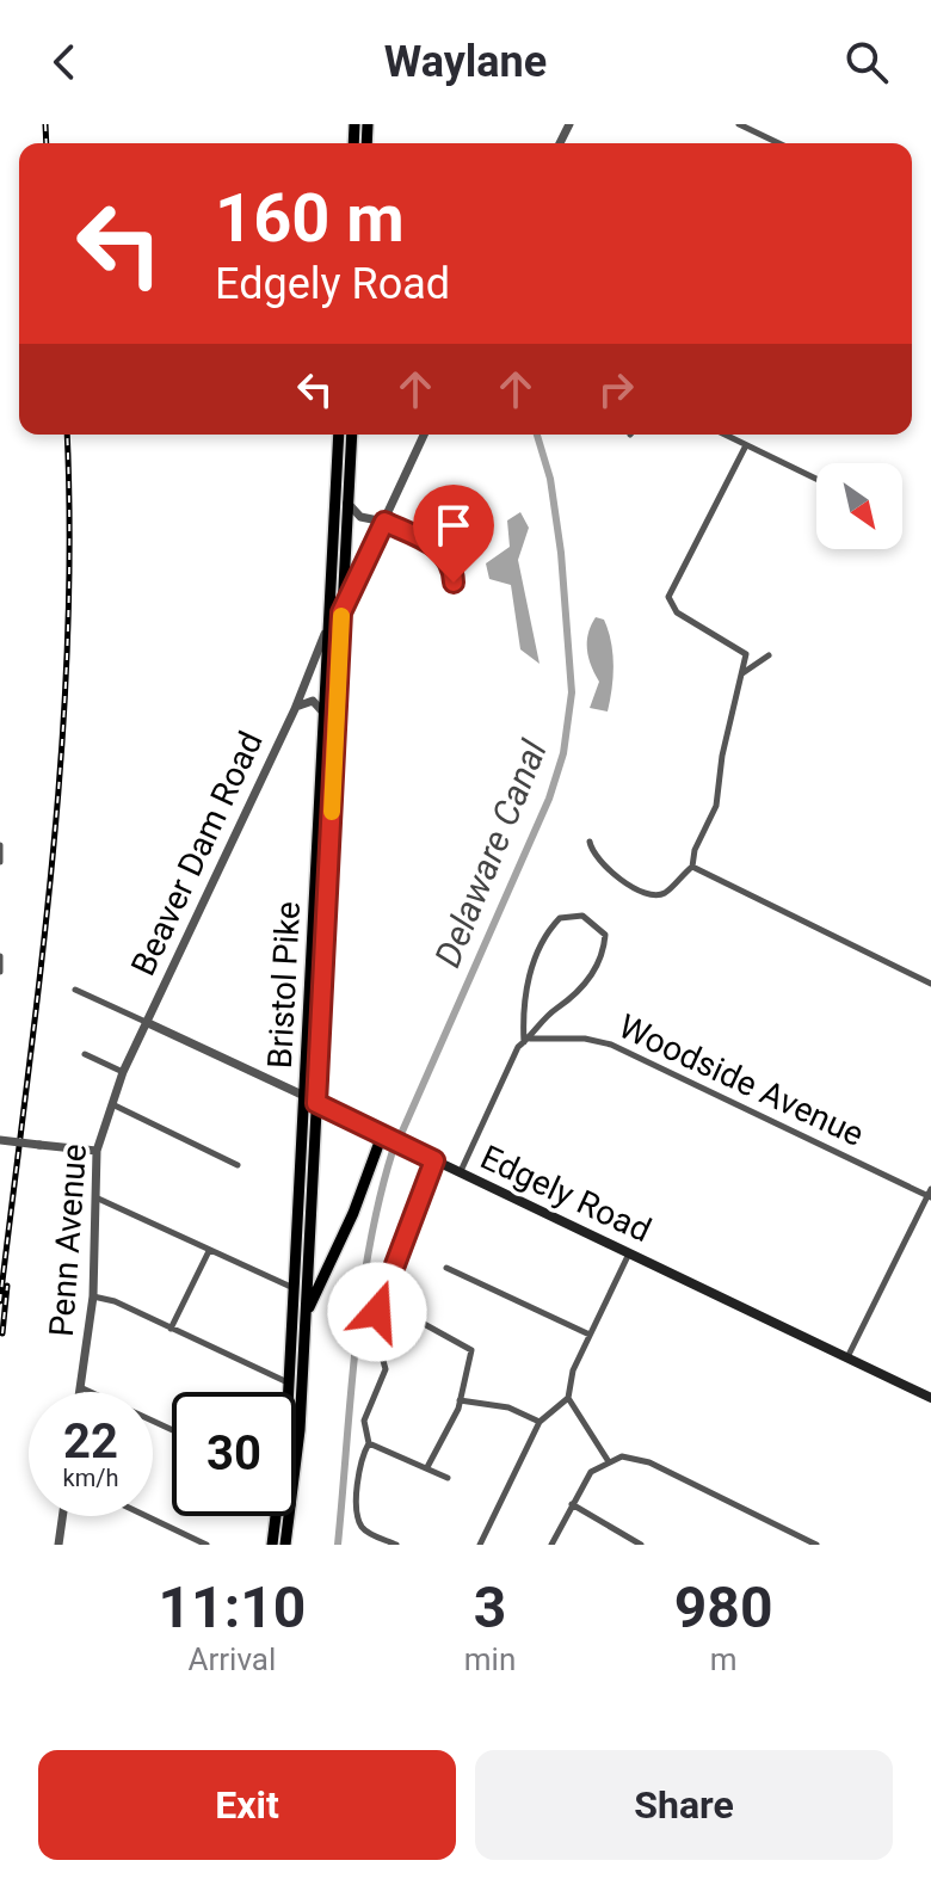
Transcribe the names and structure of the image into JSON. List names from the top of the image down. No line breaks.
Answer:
{"streets":{"highway":["Bristol Pike"],"main road":["Edgely Road"],"street":["Beaver Dam Road","Woodside Avenue","Penn Avenue"]},"crossings":[["Beaver Dam Road","Bristol Pike"],["Beaver Dam Road","Edgely Road"],["Beaver Dam Road","Penn Avenue"],["Bristol Pike","Edgely Road"],["Edgely Road","Penn Avenue"]],"water":["Delaware Canal"],"north":"bottom right","page":{"header":"Waylane","turn":["160 m","Edgely Road"],"speed":"22 km/h","limit":"30","eta":["11:10","Arrival","3","min","980","m"],"buttons":["Exit","Share"]}}
